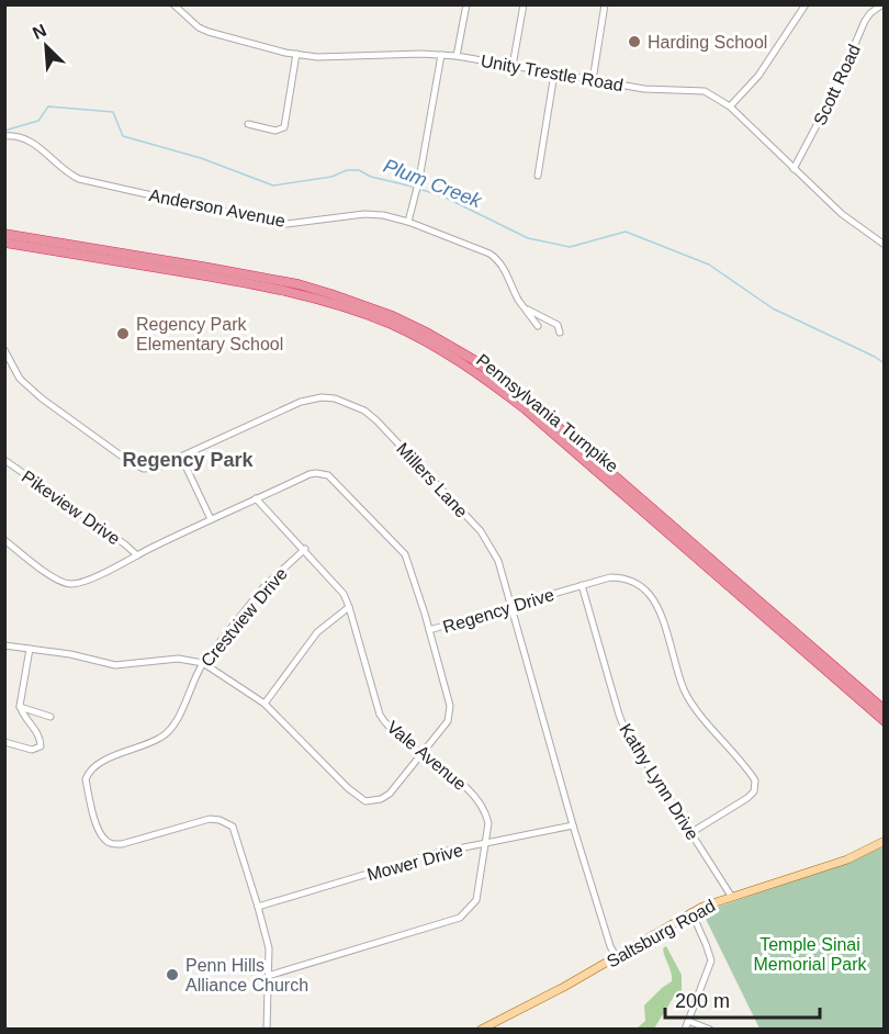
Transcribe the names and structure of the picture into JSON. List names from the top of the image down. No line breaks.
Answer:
{"streets":{"highway":["Pennsylvania Turnpike"],"main road":["Saltsburg Road"],"street":["Unity Trestle Road","Scott Road","Anderson Avenue","Millers Lane","Pikeview Drive","Regency Drive","Crestview Drive","Vale Avenue","Kathy Lynn Drive","Mower Drive"]},"crossings":[["Unity Trestle Road","Scott Road"],["Millers Lane","Regency Drive"],["Millers Lane","Mower Drive"],["Millers Lane","Saltsburg Road"],["Pikeview Drive","Regency Drive"],["Regency Drive","Vale Avenue"],["Regency Drive","Kathy Lynn Drive"],["Crestview Drive","Vale Avenue"],["Crestview Drive","Mower Drive"],["Vale Avenue","Mower Drive"],["Kathy Lynn Drive","Saltsburg Road"]],"districts":["Regency Park"],"water":["Plum Creek"],"parks":["Temple Sinai Memorial Park"],"places":["Harding School","Regency Park Elementary School","Penn Hills Alliance Church"],"scale_bar":"200 m","north":"top left"}
